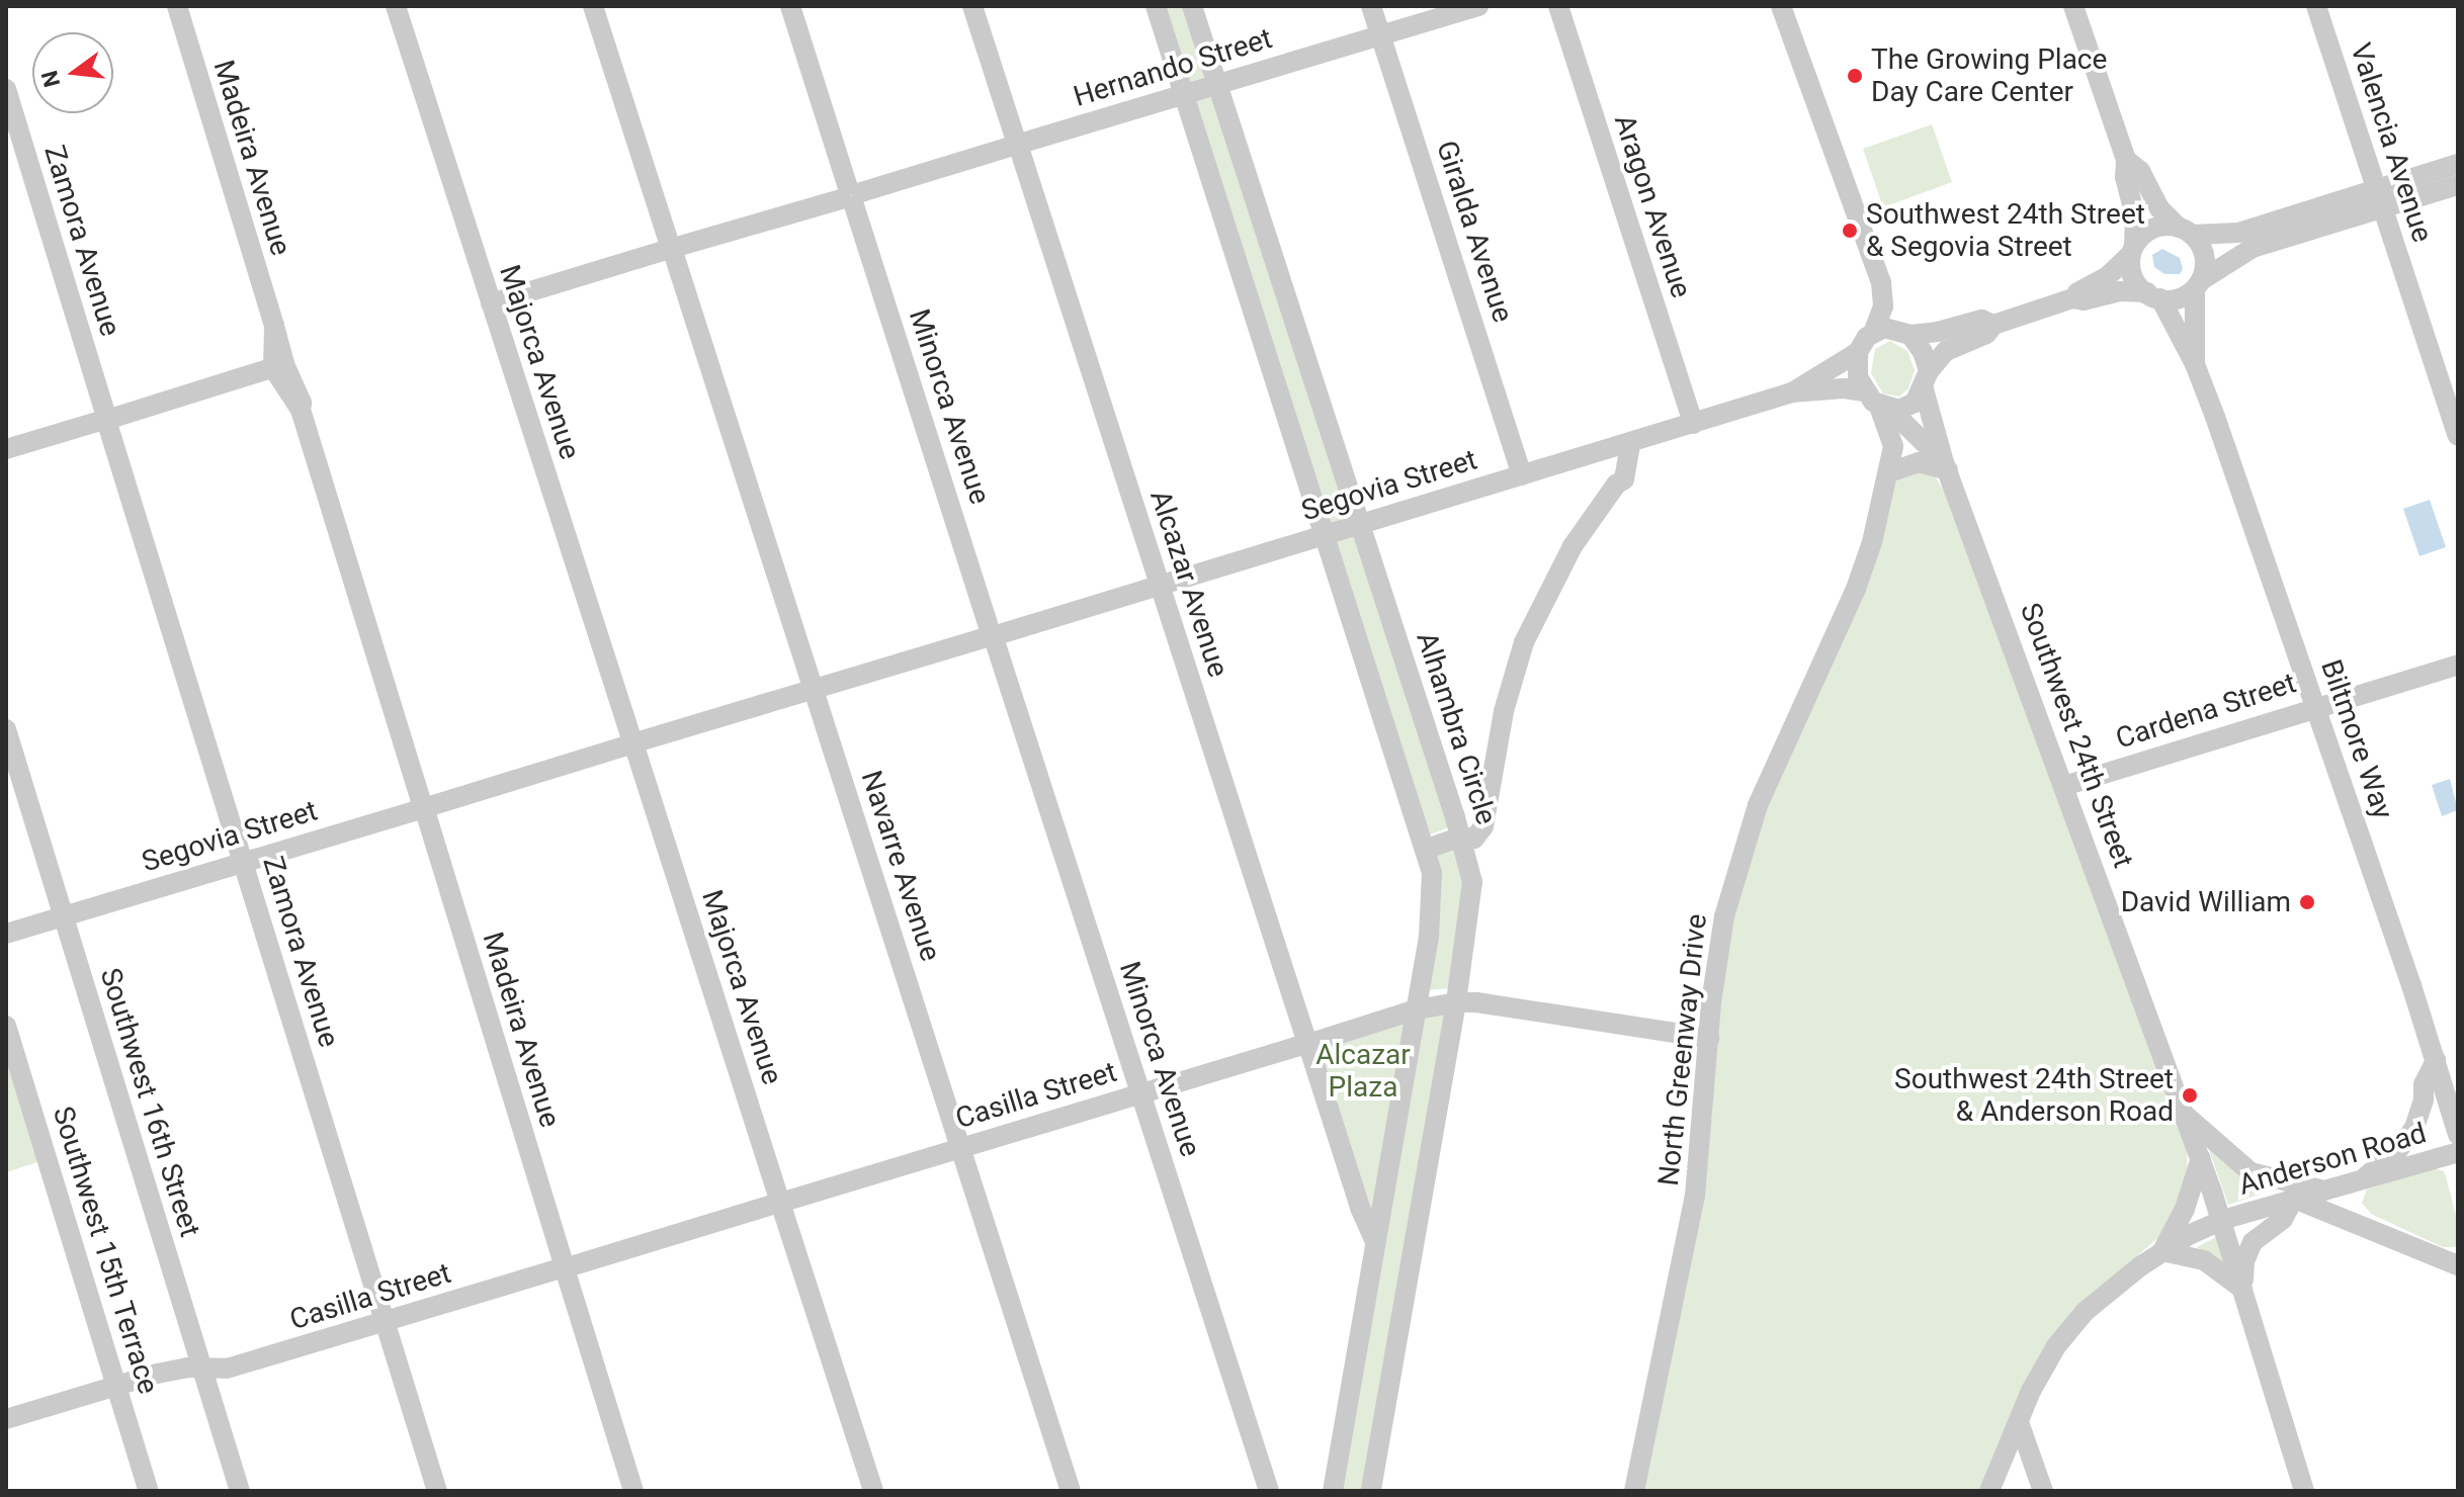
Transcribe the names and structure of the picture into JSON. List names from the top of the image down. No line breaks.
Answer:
{"streets":{"street":["Hernando Street","Valencia Avenue","Madeira Avenue","Aragon Avenue","Giralda Avenue","Zamora Avenue","Majorca Avenue","Minorca Avenue","Segovia Street","Alcazar Avenue","Cardena Street","Alhambra Circle","Southwest 24th Street","Biltmore Way","Navarre Avenue","North Greenway Drive","Casilla Street","Southwest 16th Street","Anderson Road","Southwest 15th Terrace"]},"crossings":[["Hernando Street","Giralda Avenue"],["Hernando Street","Majorca Avenue"],["Hernando Street","Minorca Avenue"],["Hernando Street","Alcazar Avenue"],["Hernando Street","Alhambra Circle"],["Hernando Street","Navarre Avenue"],["Madeira Avenue","Segovia Street"],["Madeira Avenue","Casilla Street"],["Aragon Avenue","Segovia Street"],["Giralda Avenue","Segovia Street"],["Zamora Avenue","Segovia Street"],["Zamora Avenue","Casilla Street"],["Majorca Avenue","Segovia Street"],["Majorca Avenue","Casilla Street"],["Minorca Avenue","Segovia Street"],["Minorca Avenue","Casilla Street"],["Segovia Street","Alcazar Avenue"],["Segovia Street","Alhambra Circle"],["Segovia Street","Southwest 24th Street"],["Segovia Street","Navarre Avenue"],["Segovia Street","North Greenway Drive"],["Segovia Street","Southwest 16th Street"],["Alcazar Avenue","Casilla Street"],["Cardena Street","Southwest 24th Street"],["Cardena Street","Biltmore Way"],["Alhambra Circle","Casilla Street"],["Southwest 24th Street","North Greenway Drive"],["Southwest 24th Street","Anderson Road"],["Navarre Avenue","Casilla Street"],["North Greenway Drive","Casilla Street"],["Casilla Street","Southwest 16th Street"],["Casilla Street","Southwest 15th Terrace"]],"parks":["Alcazar Plaza"],"places":["The Growing Place Day Care Center","Southwest 24th Street & Segovia Street","David William","Southwest 24th Street & Anderson Road"],"north":"left"}
